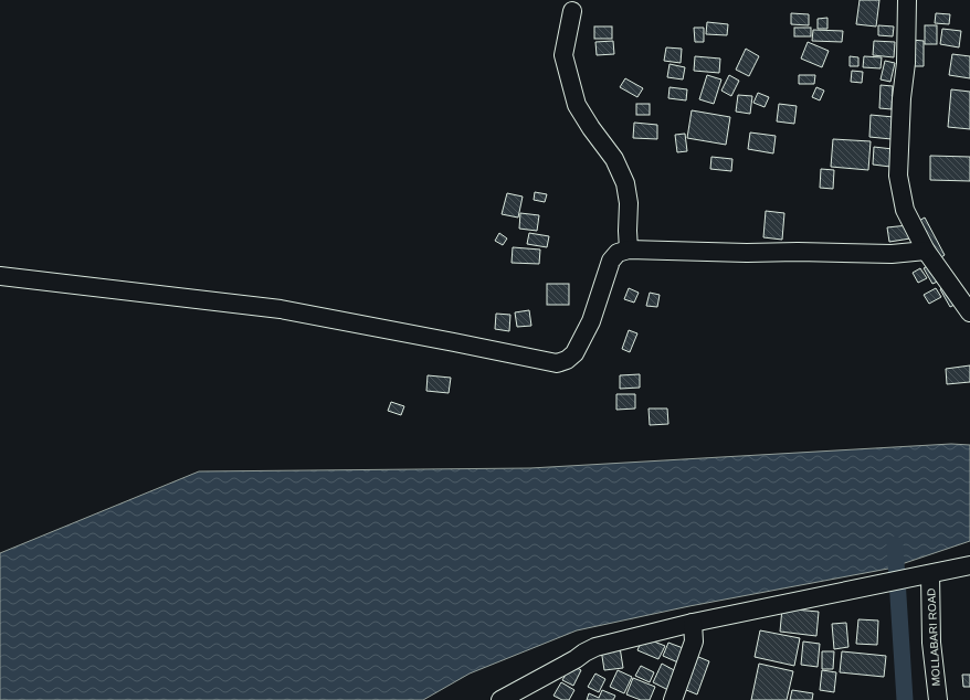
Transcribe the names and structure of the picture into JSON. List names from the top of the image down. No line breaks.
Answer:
{"streets":{"street":["MOLLABARI ROAD"]}}
